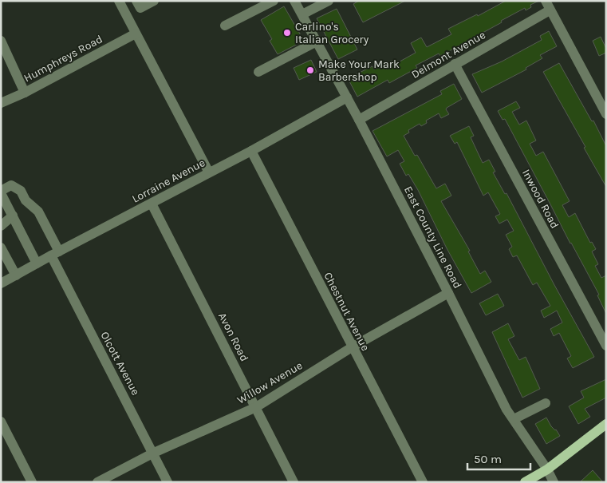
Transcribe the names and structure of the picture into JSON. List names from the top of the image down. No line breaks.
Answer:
{"streets":{"street":["Delmont Avenue","Humphreys Road","Lorraine Avenue","Inwood Road","East County Line Road","Chestnut Avenue","Avon Road","Olcott Avenue","Willow Avenue"]},"crossings":[["Delmont Avenue","Inwood Road"],["Delmont Avenue","East County Line Road"],["Lorraine Avenue","East County Line Road"],["Lorraine Avenue","Chestnut Avenue"],["Lorraine Avenue","Avon Road"],["Lorraine Avenue","Olcott Avenue"],["East County Line Road","Willow Avenue"],["Chestnut Avenue","Willow Avenue"],["Avon Road","Willow Avenue"],["Olcott Avenue","Willow Avenue"]],"places":["Carlino's Italian Grocery","Make Your Mark Barbershop"],"scale_bar":"50 m"}
